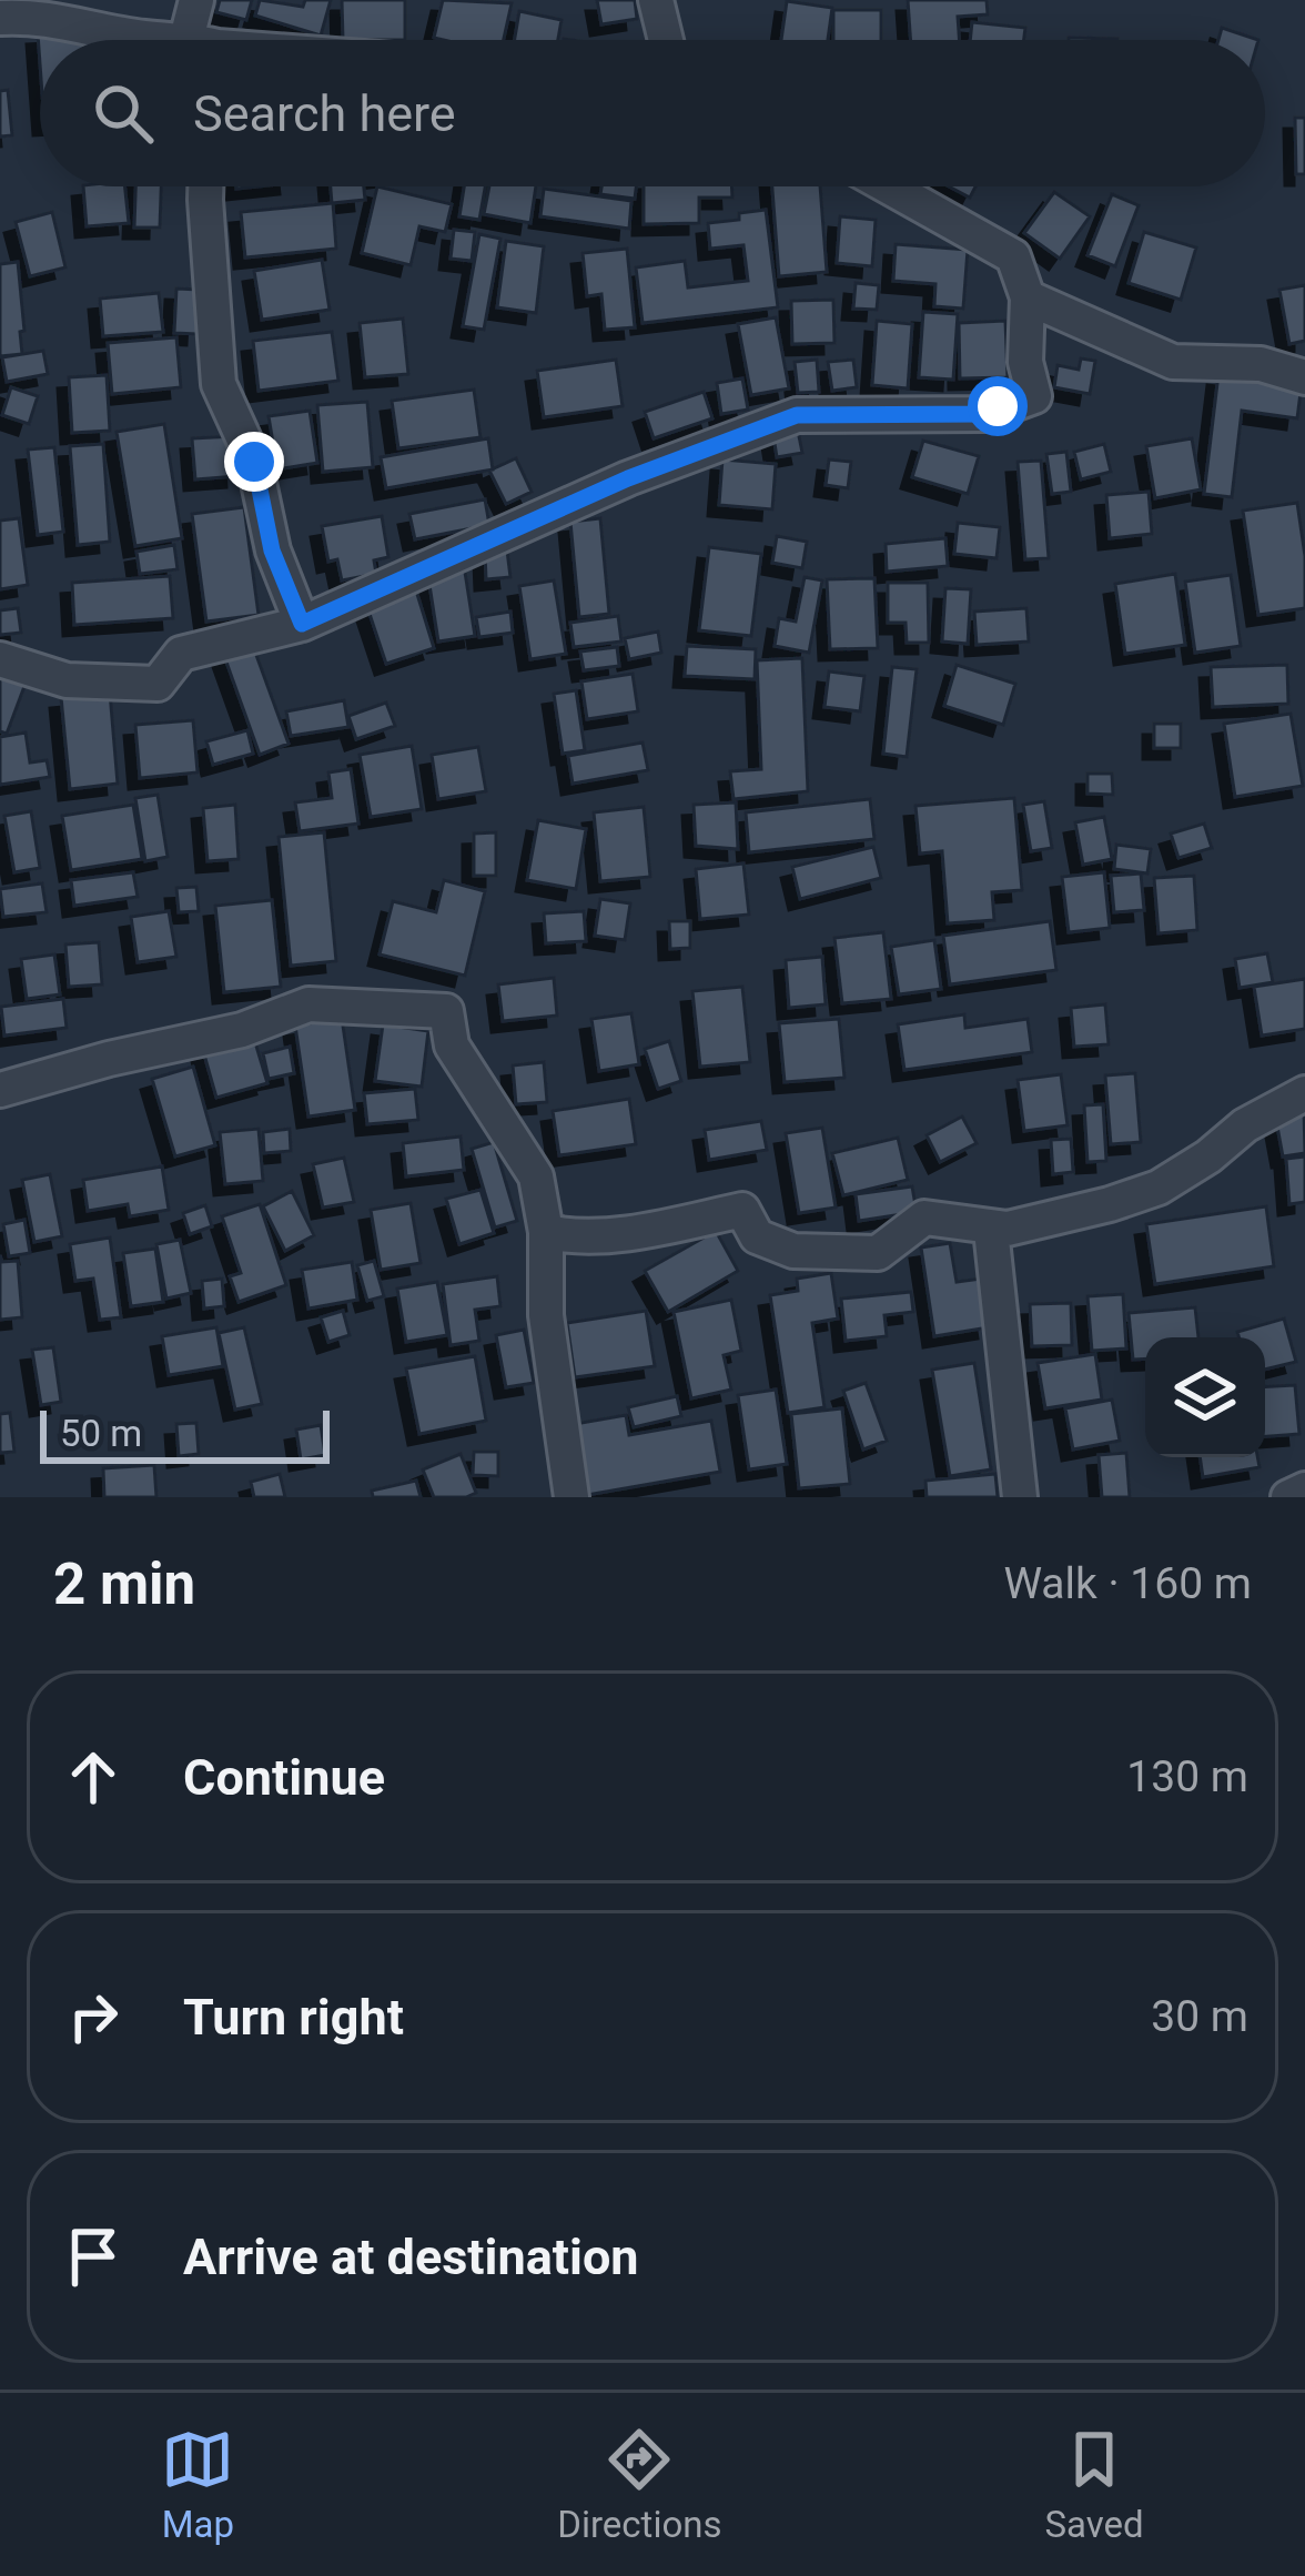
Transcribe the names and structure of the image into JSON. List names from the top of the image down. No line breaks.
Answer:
{"scale_bar":"50 m","page":{"search":"Search here","scale":"50 m","heading":["2 min","Walk · 160 m"],"list":[["Continue","130 m"],["Turn right","30 m"],"Arrive at destination"],"nav":["Map","Directions","Saved"]}}
